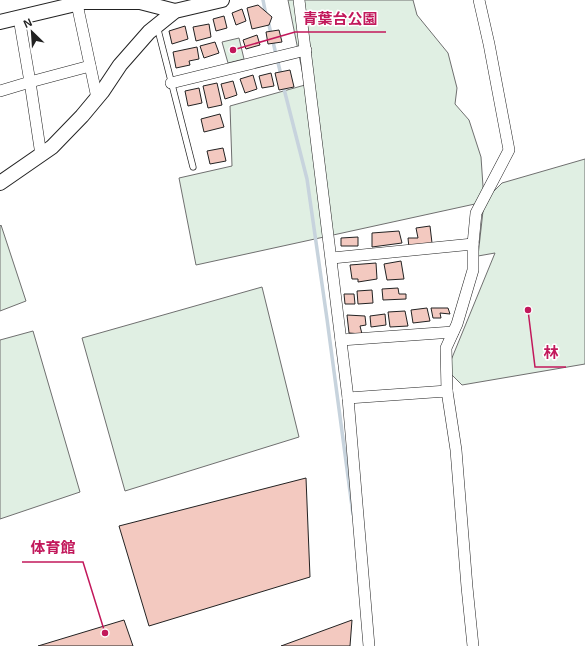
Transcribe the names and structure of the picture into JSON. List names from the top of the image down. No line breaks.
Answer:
{"places":["青葉台公園","林","体育館"],"north":"top left"}
